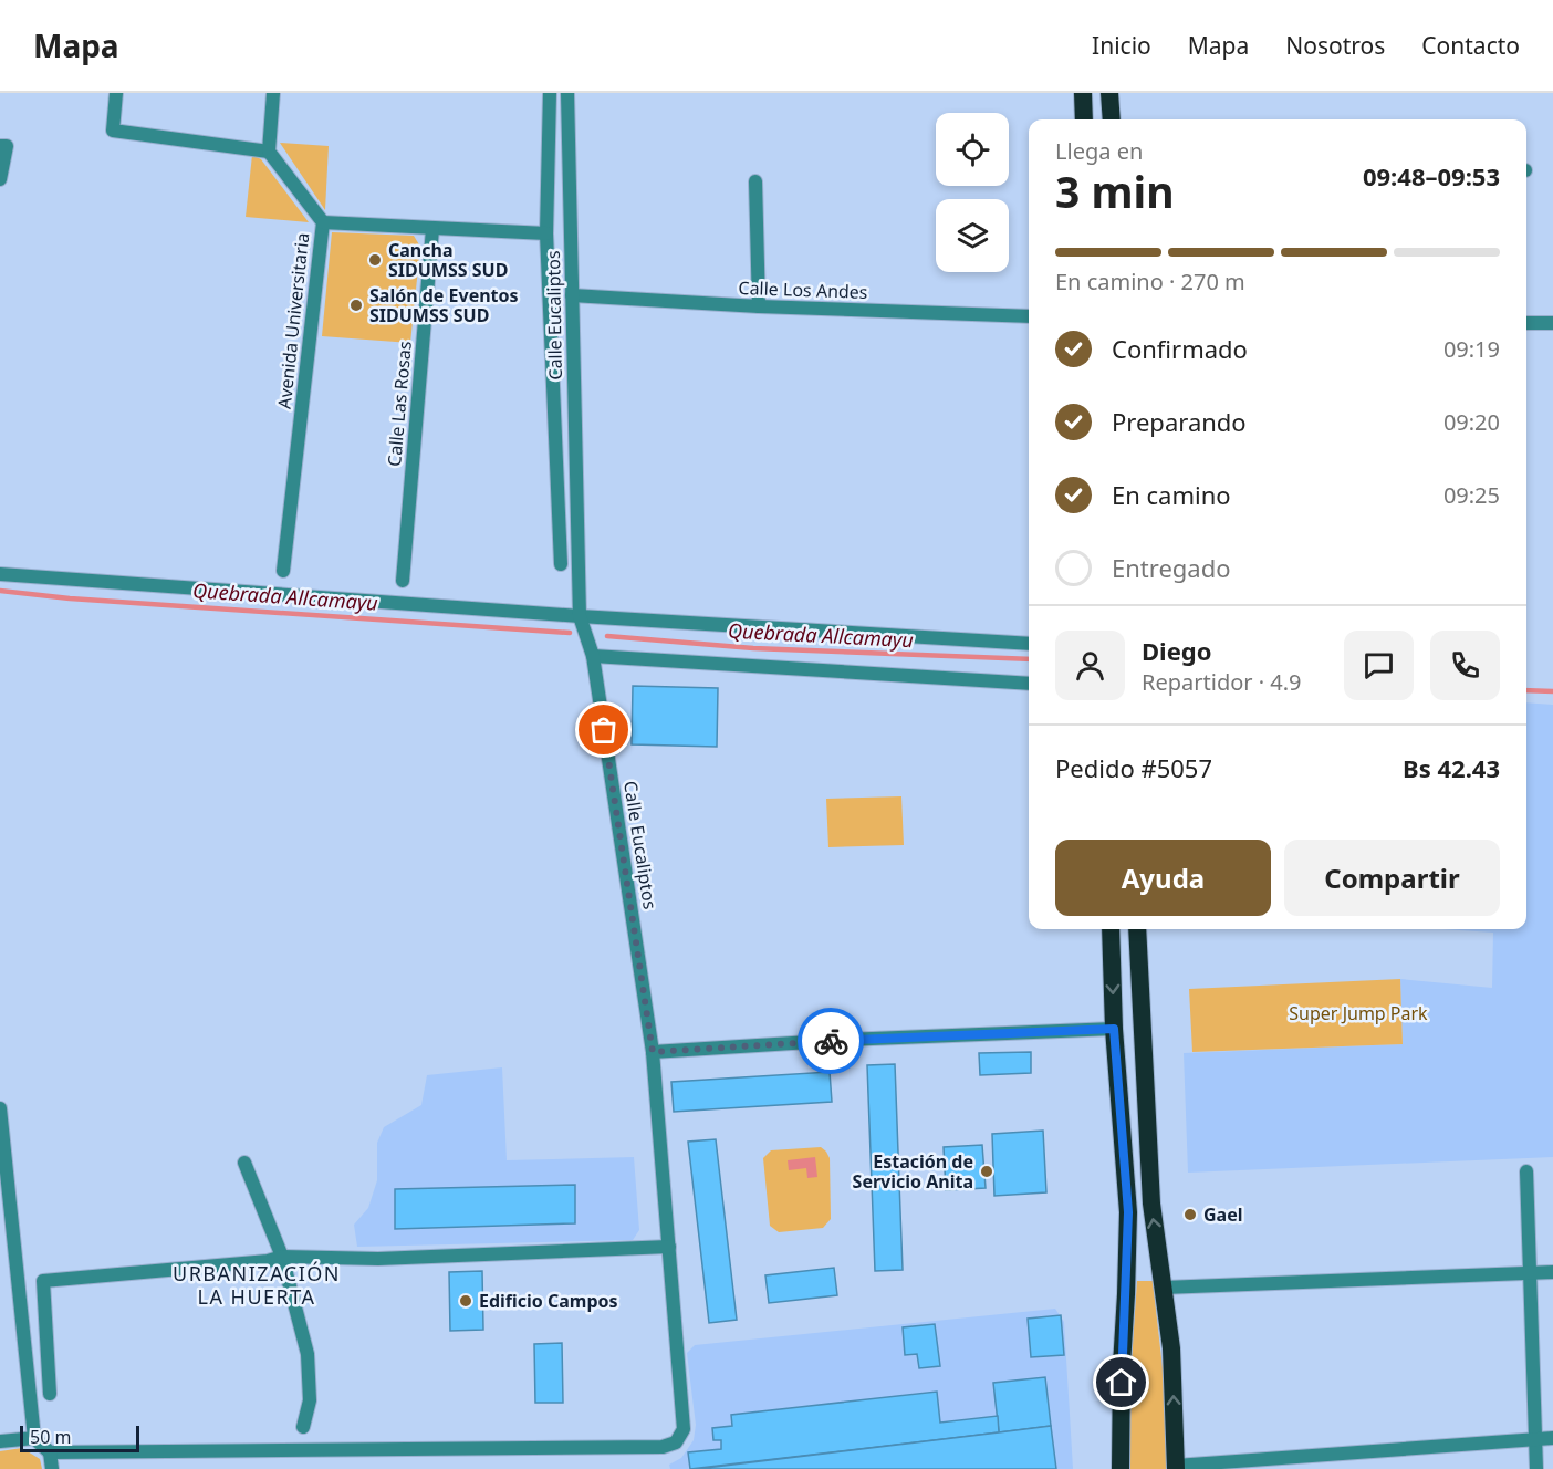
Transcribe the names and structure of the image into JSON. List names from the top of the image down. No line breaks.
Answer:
{"streets":{"street":["Calle Los Andes","Calle Eucaliptos","Avenida Universitaria","Calle Las Rosas"]},"crossings":[["Calle Los Andes","Calle Eucaliptos"]],"districts":["URBANIZACIÓN LA HUERTA"],"water":["Quebrada Allcamayu"],"parks":["Super Jump Park"],"places":["Cancha SIDUMSS SUD","Salón de Eventos SIDUMSS SUD","Estación de Servicio Anita","Gael","Edificio Campos"],"scale_bar":"50 m","page":{"header":"Mapa","nav":["Inicio","Mapa","Nosotros","Contacto"],"heading":["3 min","Llega en","09:48–09:53"],"panel":["Diego","Repartidor · 4.9","Pedido #5057","Bs 42.43"],"bar":"En camino · 270 m","list":[["Confirmado","09:19"],["Preparando","09:20"],["En camino","09:25"],"Entregado"],"buttons":["Ayuda","Compartir"],"scale":"50 m"}}
